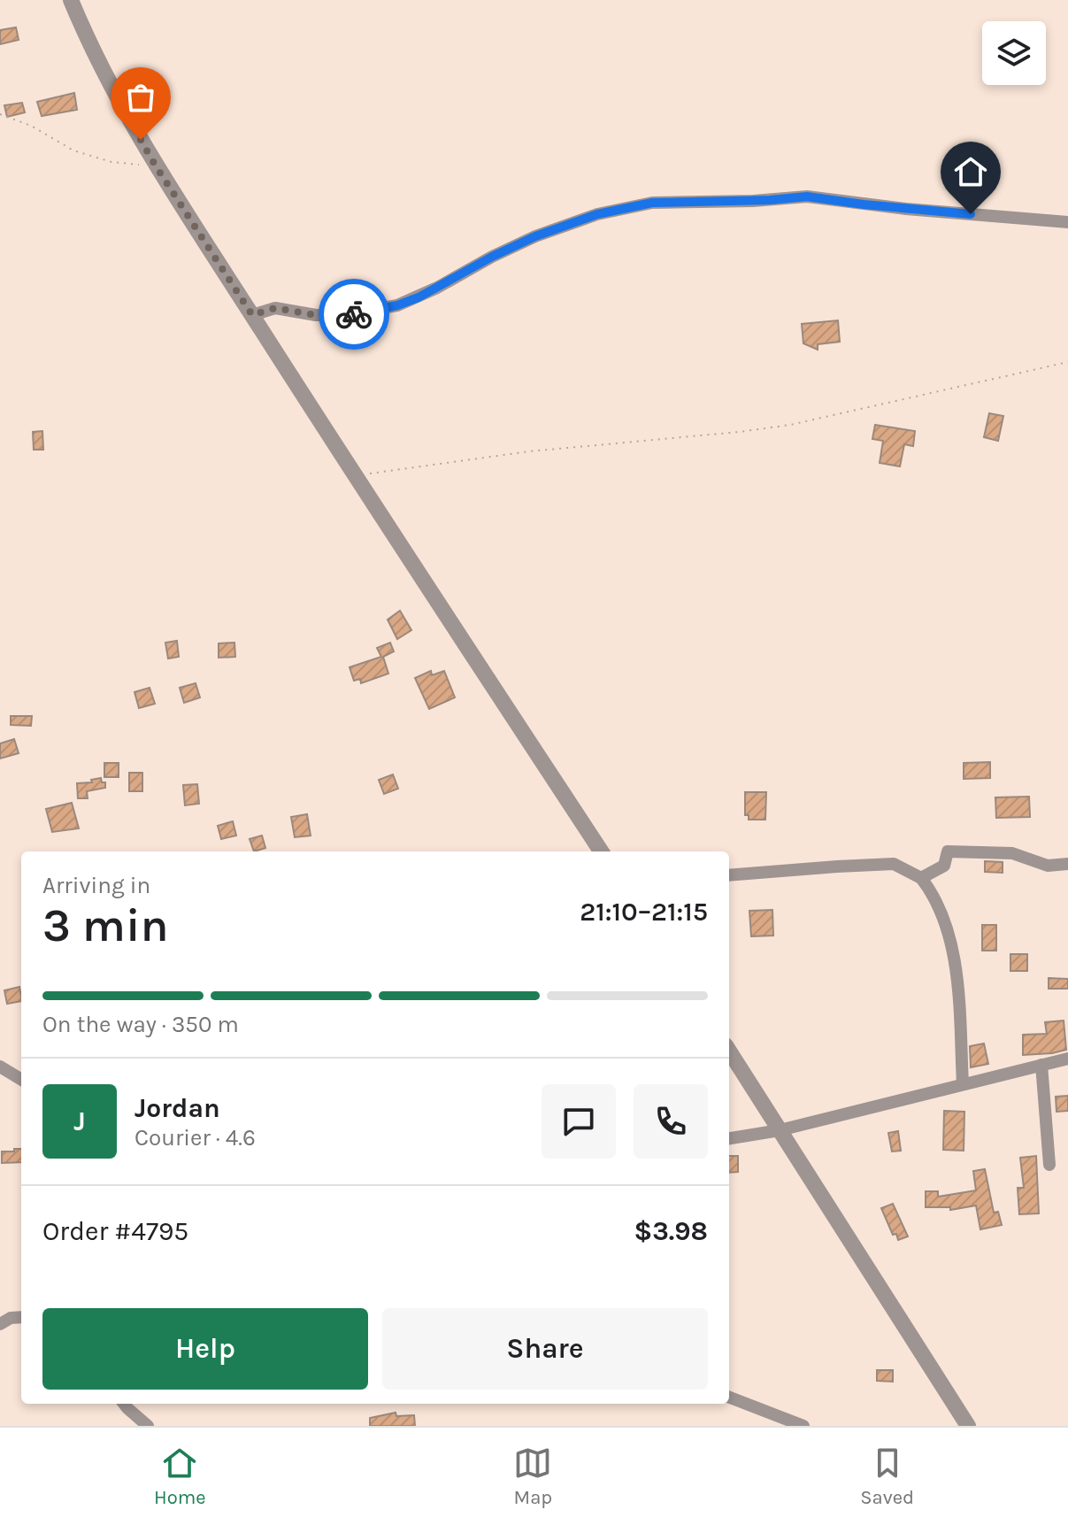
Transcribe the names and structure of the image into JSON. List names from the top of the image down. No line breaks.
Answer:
{"page":{"heading":["3 min","Arriving in","21:10–21:15"],"panel":["Jordan","Courier · 4.6","Order #4795","$3.98"],"bar":"On the way · 350 m","round":"J","buttons":["Help","Share"],"tabs":["Home","Map","Saved"]}}
